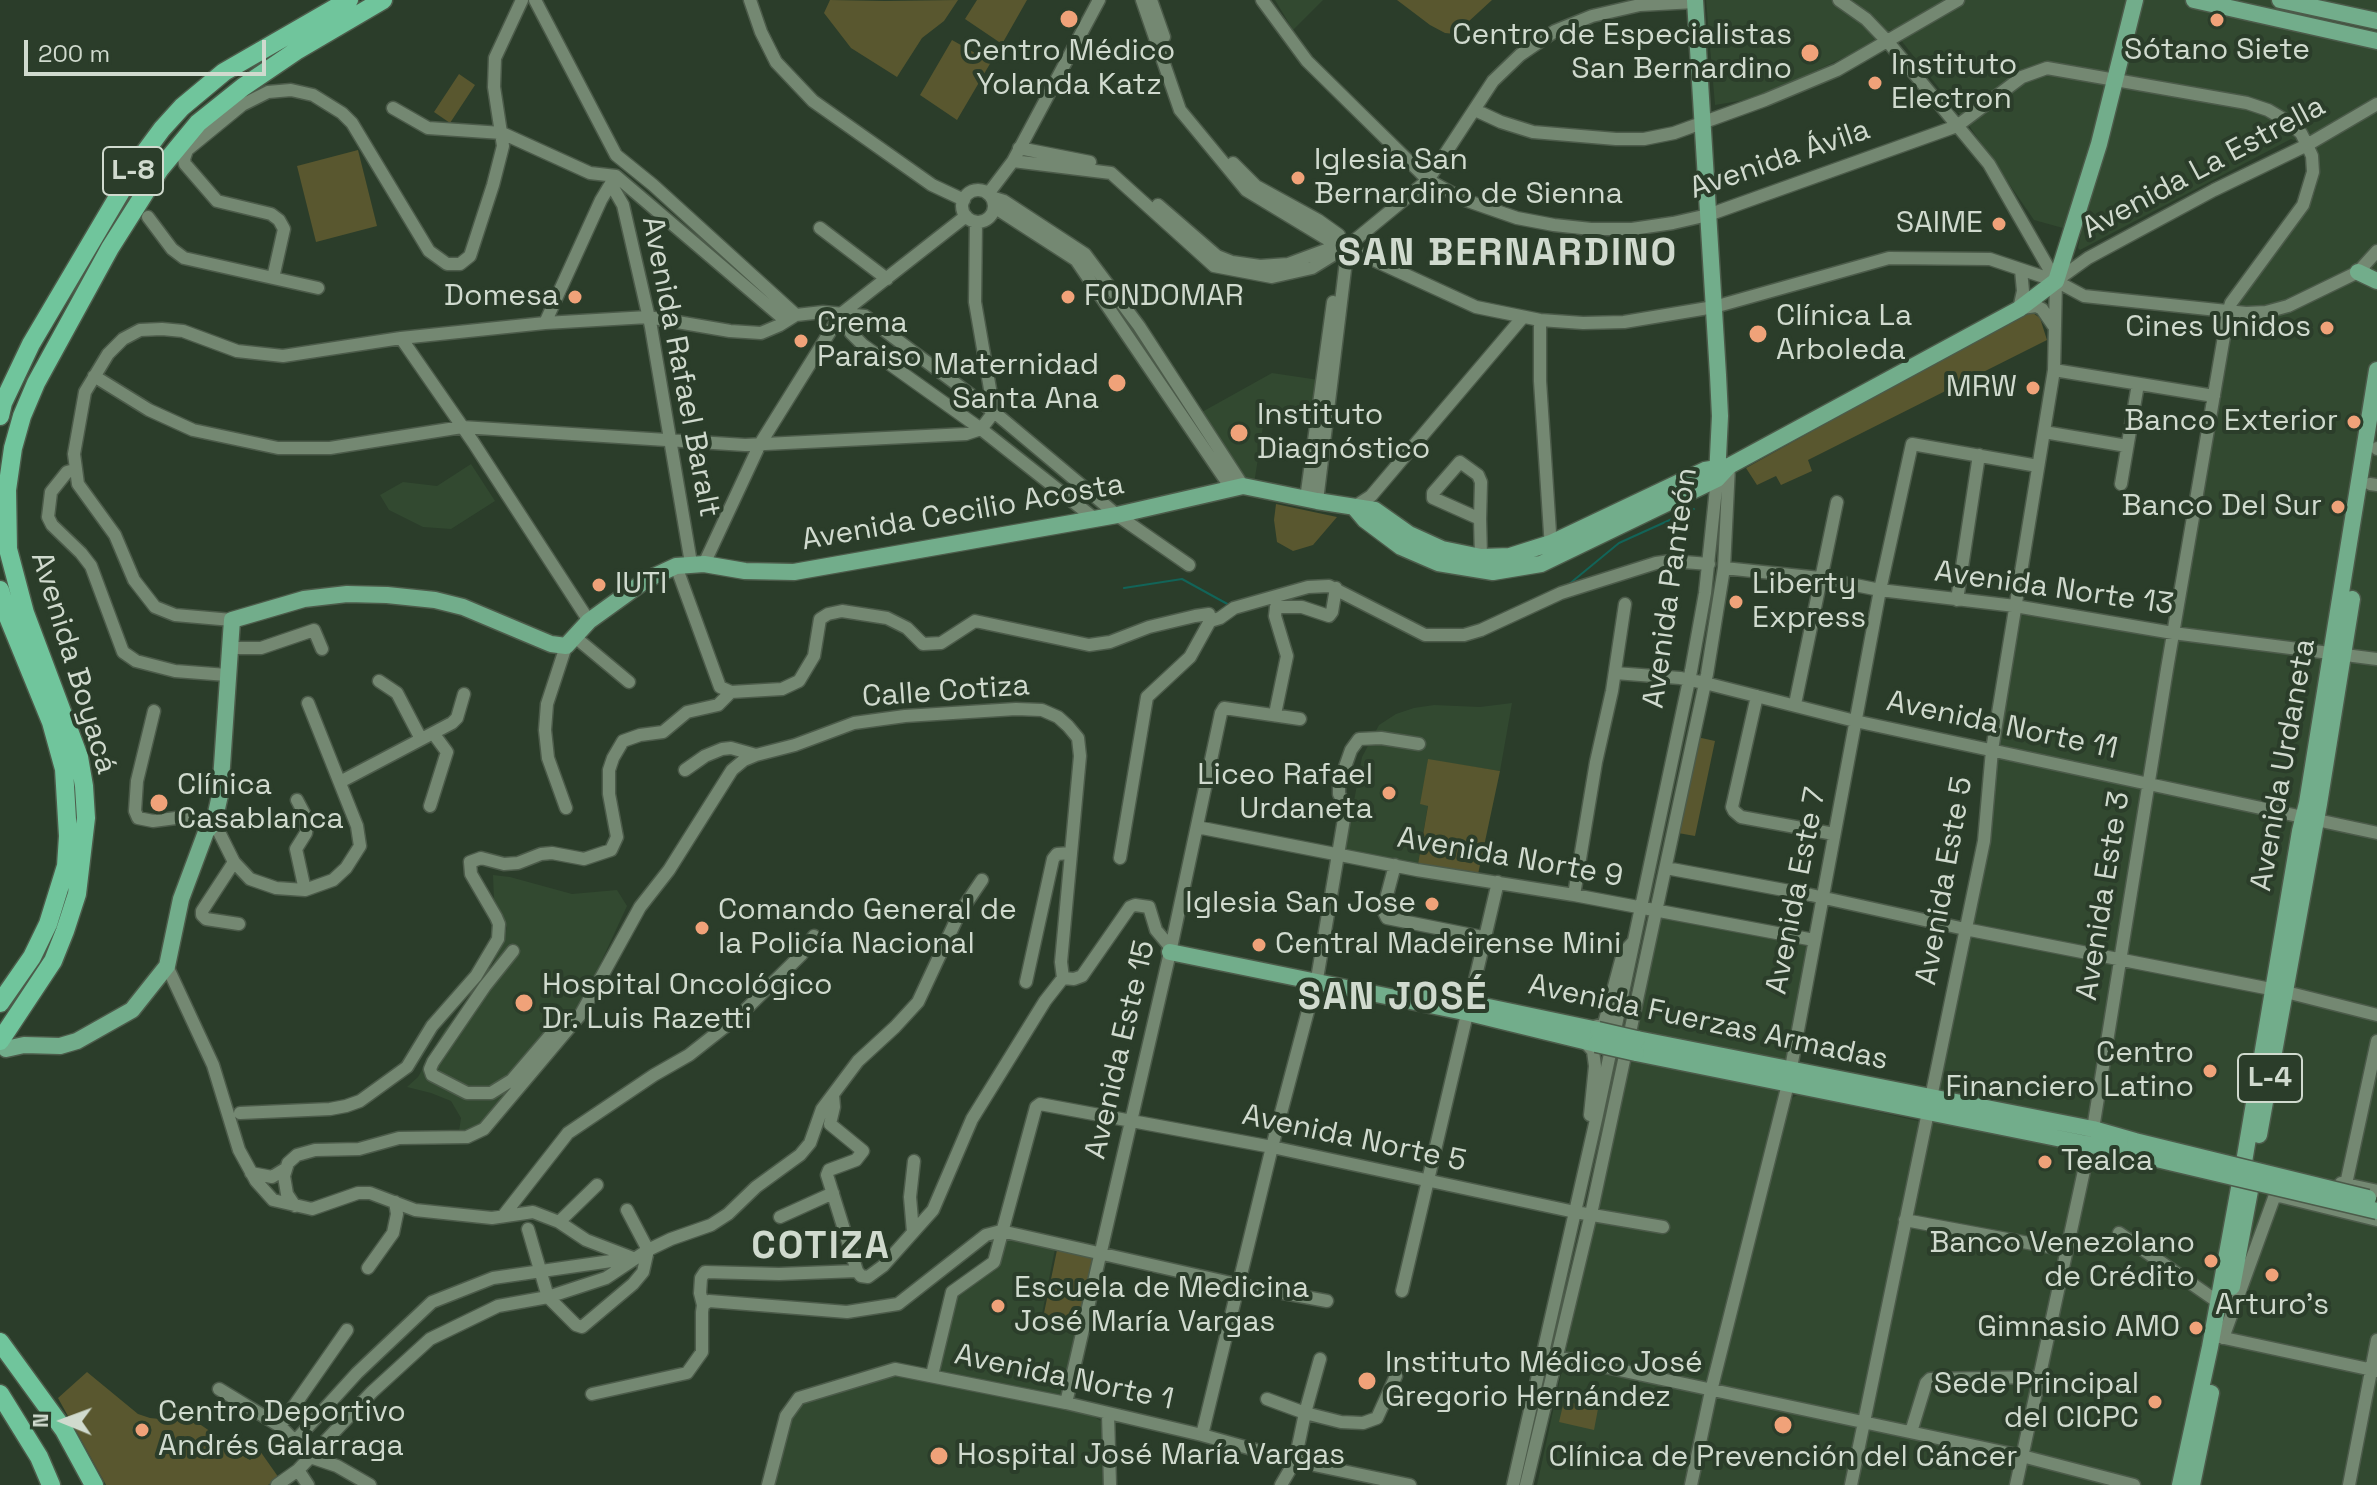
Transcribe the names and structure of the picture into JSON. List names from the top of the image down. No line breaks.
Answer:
{"streets":{"highway":["L-8","Avenida Boyacá"],"main road":["Avenida Cecilio Acosta","Avenida Panteón","Avenida Urdaneta","Avenida Fuerzas Armadas","L-4"],"street":["Avenida Ávila","Avenida La Estrella","Avenida Rafael Baralt","Avenida Norte 13","Calle Cotiza","Avenida Norte 11","Avenida Norte 9","Avenida Este 5","Avenida Este 7","Avenida Este 3","Avenida Este 15","Avenida Norte 5","Avenida Norte 1"]},"crossings":[["Avenida Ávila","Avenida La Estrella"],["Avenida Ávila","Avenida Panteón"],["Avenida La Estrella","Avenida Este 5"],["Avenida Rafael Baralt","Avenida Cecilio Acosta"],["Avenida Panteón","Avenida Norte 13"],["Avenida Panteón","Avenida Norte 11"],["Avenida Panteón","Avenida Norte 9"],["Avenida Panteón","Avenida Fuerzas Armadas"],["Avenida Panteón","Avenida Norte 5"],["Avenida Norte 13","Avenida Urdaneta"],["Avenida Norte 13","Avenida Este 5"],["Avenida Norte 13","Avenida Este 7"],["Avenida Norte 13","Avenida Este 3"],["Avenida Norte 11","Avenida Urdaneta"],["Avenida Norte 11","Avenida Este 5"],["Avenida Norte 11","Avenida Este 7"],["Avenida Norte 11","Avenida Este 3"],["Avenida Urdaneta","Avenida Norte 9"],["Avenida Urdaneta","L-4"],["Avenida Norte 9","Avenida Este 5"],["Avenida Norte 9","Avenida Este 7"],["Avenida Norte 9","Avenida Este 3"],["Avenida Norte 9","Avenida Este 15"],["Avenida Este 5","Avenida Fuerzas Armadas"],["Avenida Este 7","Avenida Fuerzas Armadas"],["Avenida Este 3","Avenida Fuerzas Armadas"],["Avenida Fuerzas Armadas","Avenida Este 15"],["Avenida Este 15","Avenida Norte 5"],["Avenida Este 15","Avenida Norte 1"]],"districts":["SAN BERNARDINO","SAN JOSÉ","COTIZA"],"places":["Centro Médico Yolanda Katz","Sótano Siete","Centro de Especialistas San Bernardino","Instituto Electron","Iglesia San Bernardino de Sienna","SAIME","Domesa","FONDOMAR","Cines Unidos","Clínica La Arboleda","Crema Paraiso","Maternidad Santa Ana","MRW","Banco Exterior","Instituto Diagnóstico","Banco Del Sur","IUTI","Liberty Express","Liceo Rafael Urdaneta","Clínica Casablanca","Iglesia San Jose","Comando General de la Policía Nacional","Central Madeirense Mini","Hospital Oncológico Dr. Luis Razetti","Centro Financiero Latino","Tealca","Banco Venezolano de Crédito","Arturo's","Escuela de Medicina José María Vargas","Gimnasio AMO","Instituto Médico José Gregorio Hernández","Sede Principal del CICPC","Clínica de Prevención del Cáncer","Centro Deportivo Andrés Galarraga","Hospital José María Vargas"],"scale_bar":"200 m","north":"left"}
